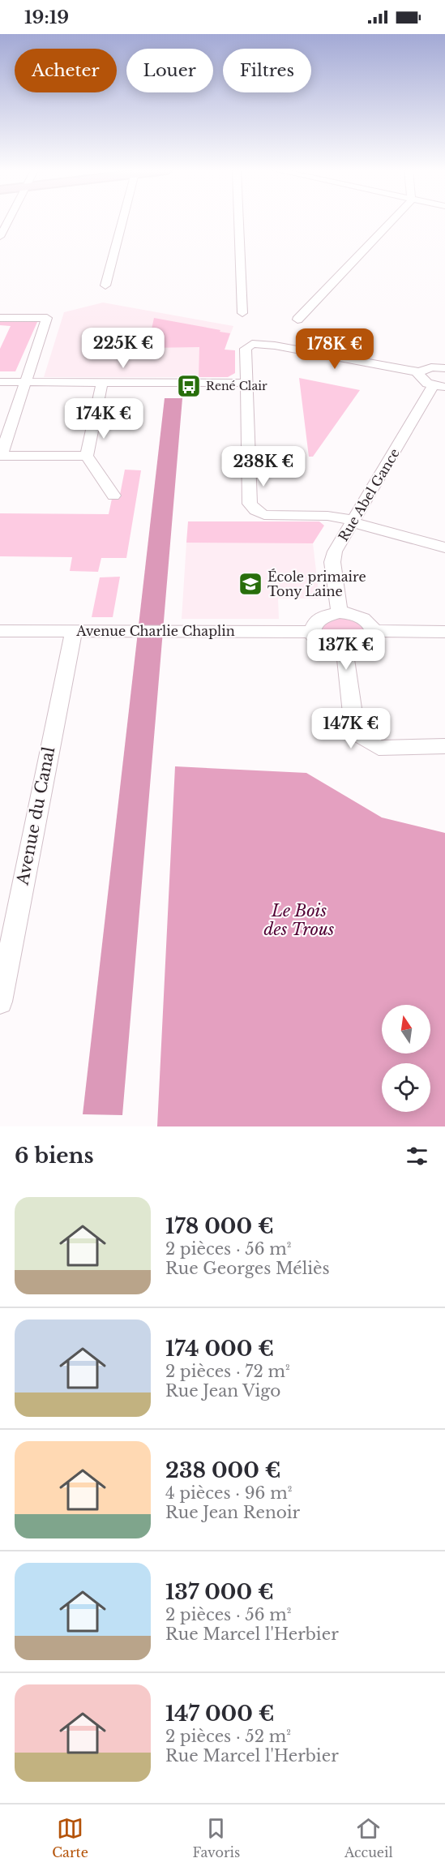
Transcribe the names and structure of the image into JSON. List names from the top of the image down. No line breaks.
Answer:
{"streets":{"street":["Rue Abel Gance","Avenue Charlie Chaplin","Avenue du Canal"]},"crossings":[["Rue Abel Gance","Avenue Charlie Chaplin"],["Avenue Charlie Chaplin","Avenue du Canal"]],"parks":["Le Bois des Trous"],"places":{"bus stop":["René Clair"],"school or university":["École primaire Tony Laine"]},"north":"top","page":{"status":"19:19","chip":["Acheter","Louer","Filtres"],"price":["225K €","178K €","174K €","238K €","137K €","147K €"],"heading":"6 biens","list":[{"name":"178 000 €","note":"2 pièces · 56 m² · Rue Georges Méliès"},{"name":"174 000 €","note":"2 pièces · 72 m² · Rue Jean Vigo"},{"name":"238 000 €","note":"4 pièces · 96 m² · Rue Jean Renoir"},{"name":"137 000 €","note":"2 pièces · 56 m² · Rue Marcel l'Herbier"},{"name":"147 000 €","note":"2 pièces · 52 m² · Rue Marcel l'Herbier"}],"tabs":["Carte","Favoris","Accueil"]}}
